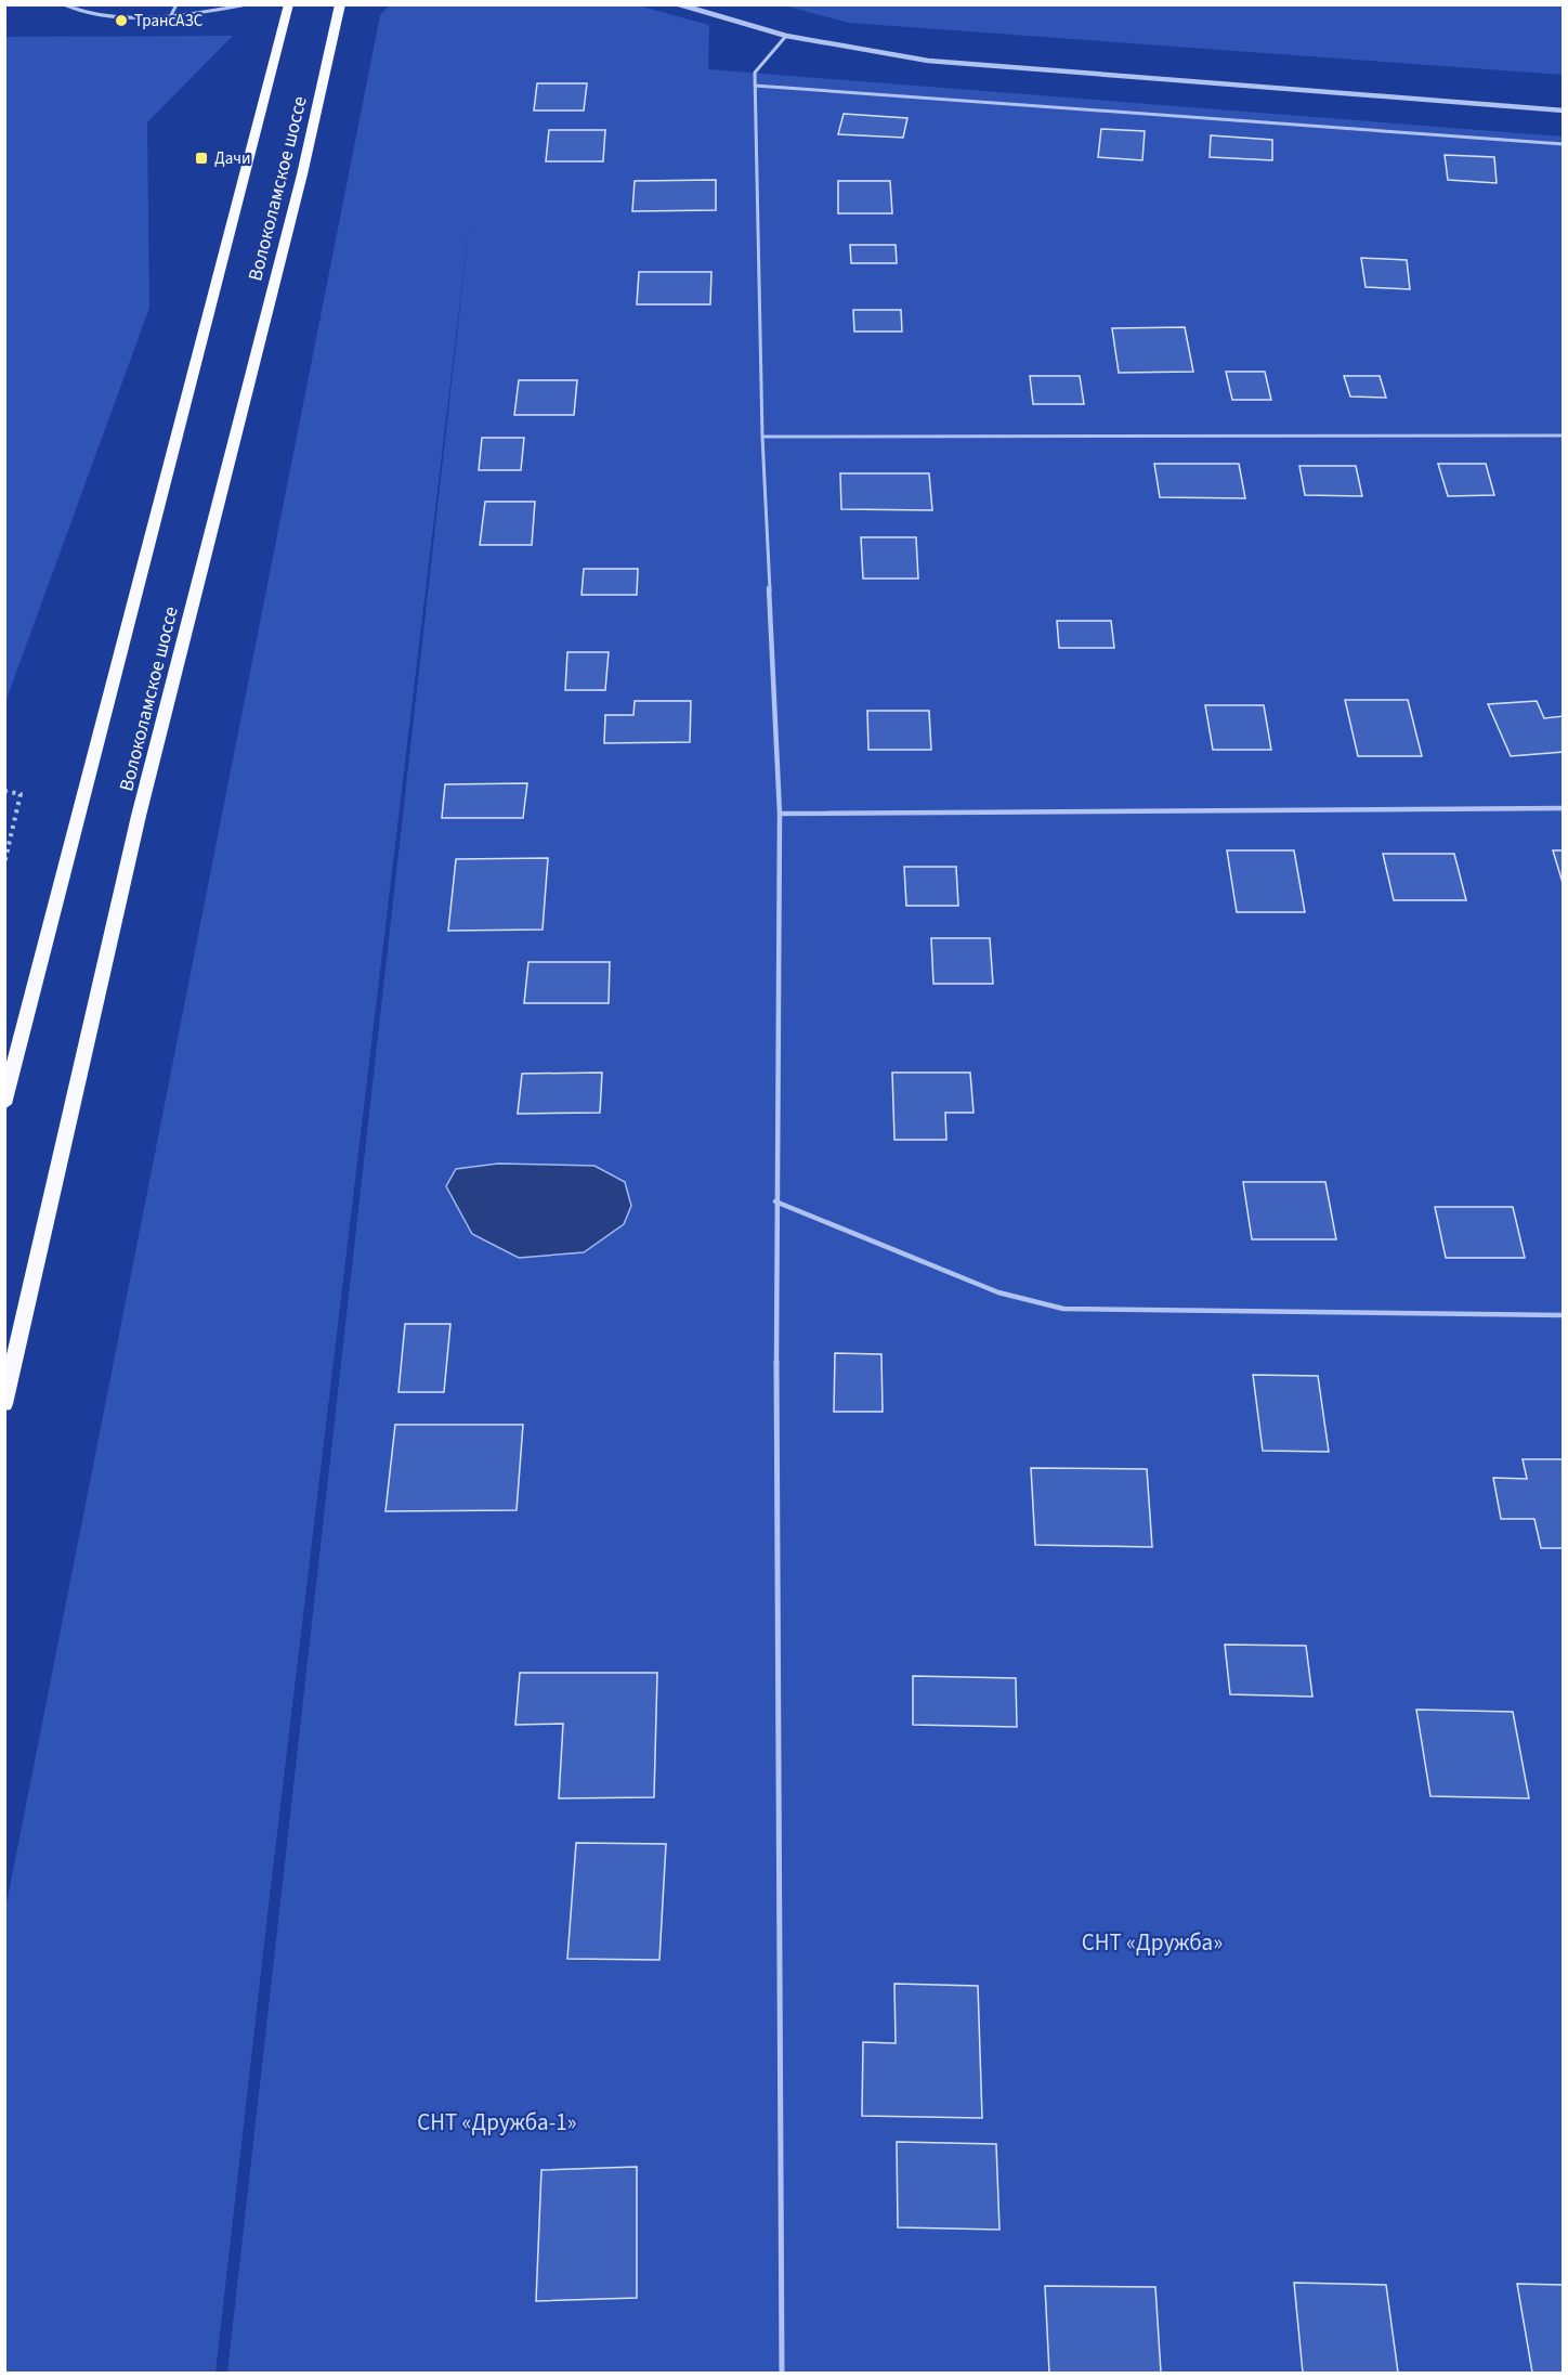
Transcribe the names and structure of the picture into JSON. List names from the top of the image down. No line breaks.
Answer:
{"streets":{"main road":["Волоколамское шоссе"]},"parks":["СНТ «Дружба»","СНТ «Дружба-1»"],"places":{"other":["ТрансАЗС"],"transit":["Дачи"]}}
